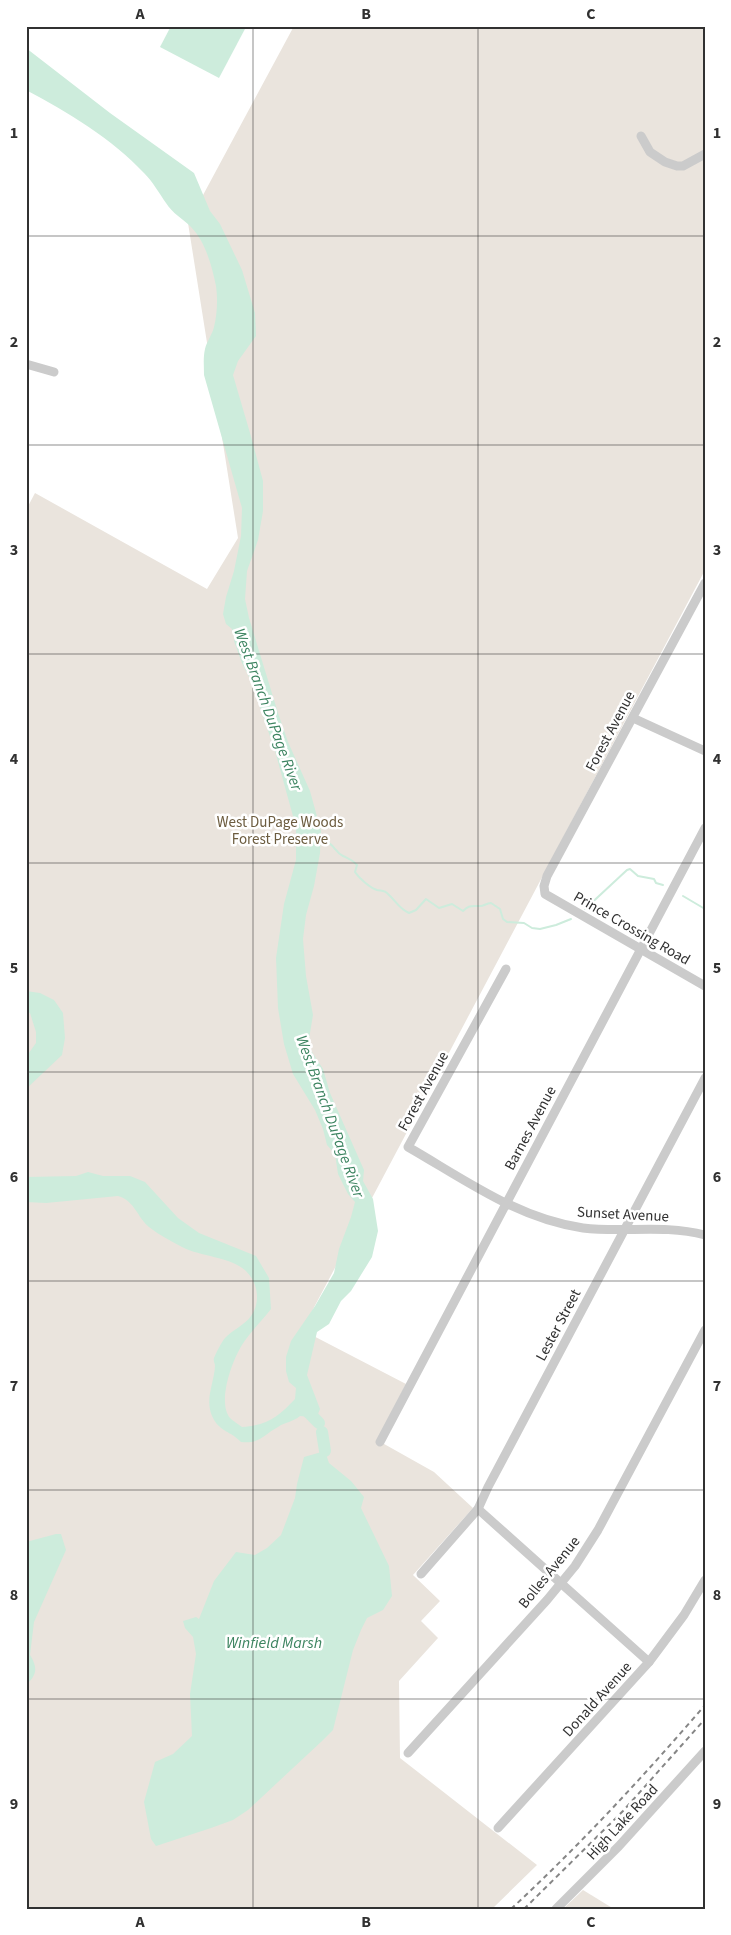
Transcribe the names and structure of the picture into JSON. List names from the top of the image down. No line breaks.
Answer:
{"streets":{"street":["Forest Avenue","Prince Crossing Road","Barnes Avenue","Sunset Avenue","Lester Street","Bolles Avenue","Donald Avenue","High Lake Road"]},"crossings":[["Forest Avenue","Prince Crossing Road"],["Forest Avenue","Sunset Avenue"],["Prince Crossing Road","Barnes Avenue"],["Barnes Avenue","Sunset Avenue"],["Sunset Avenue","Lester Street"]],"water":["West Branch DuPage River","Winfield Marsh"],"parks":["West DuPage Woods Forest Preserve"],"grid":{"columns":["A","B","C"],"rows":["1","2","3","4","5","6","7","8","9"]}}
